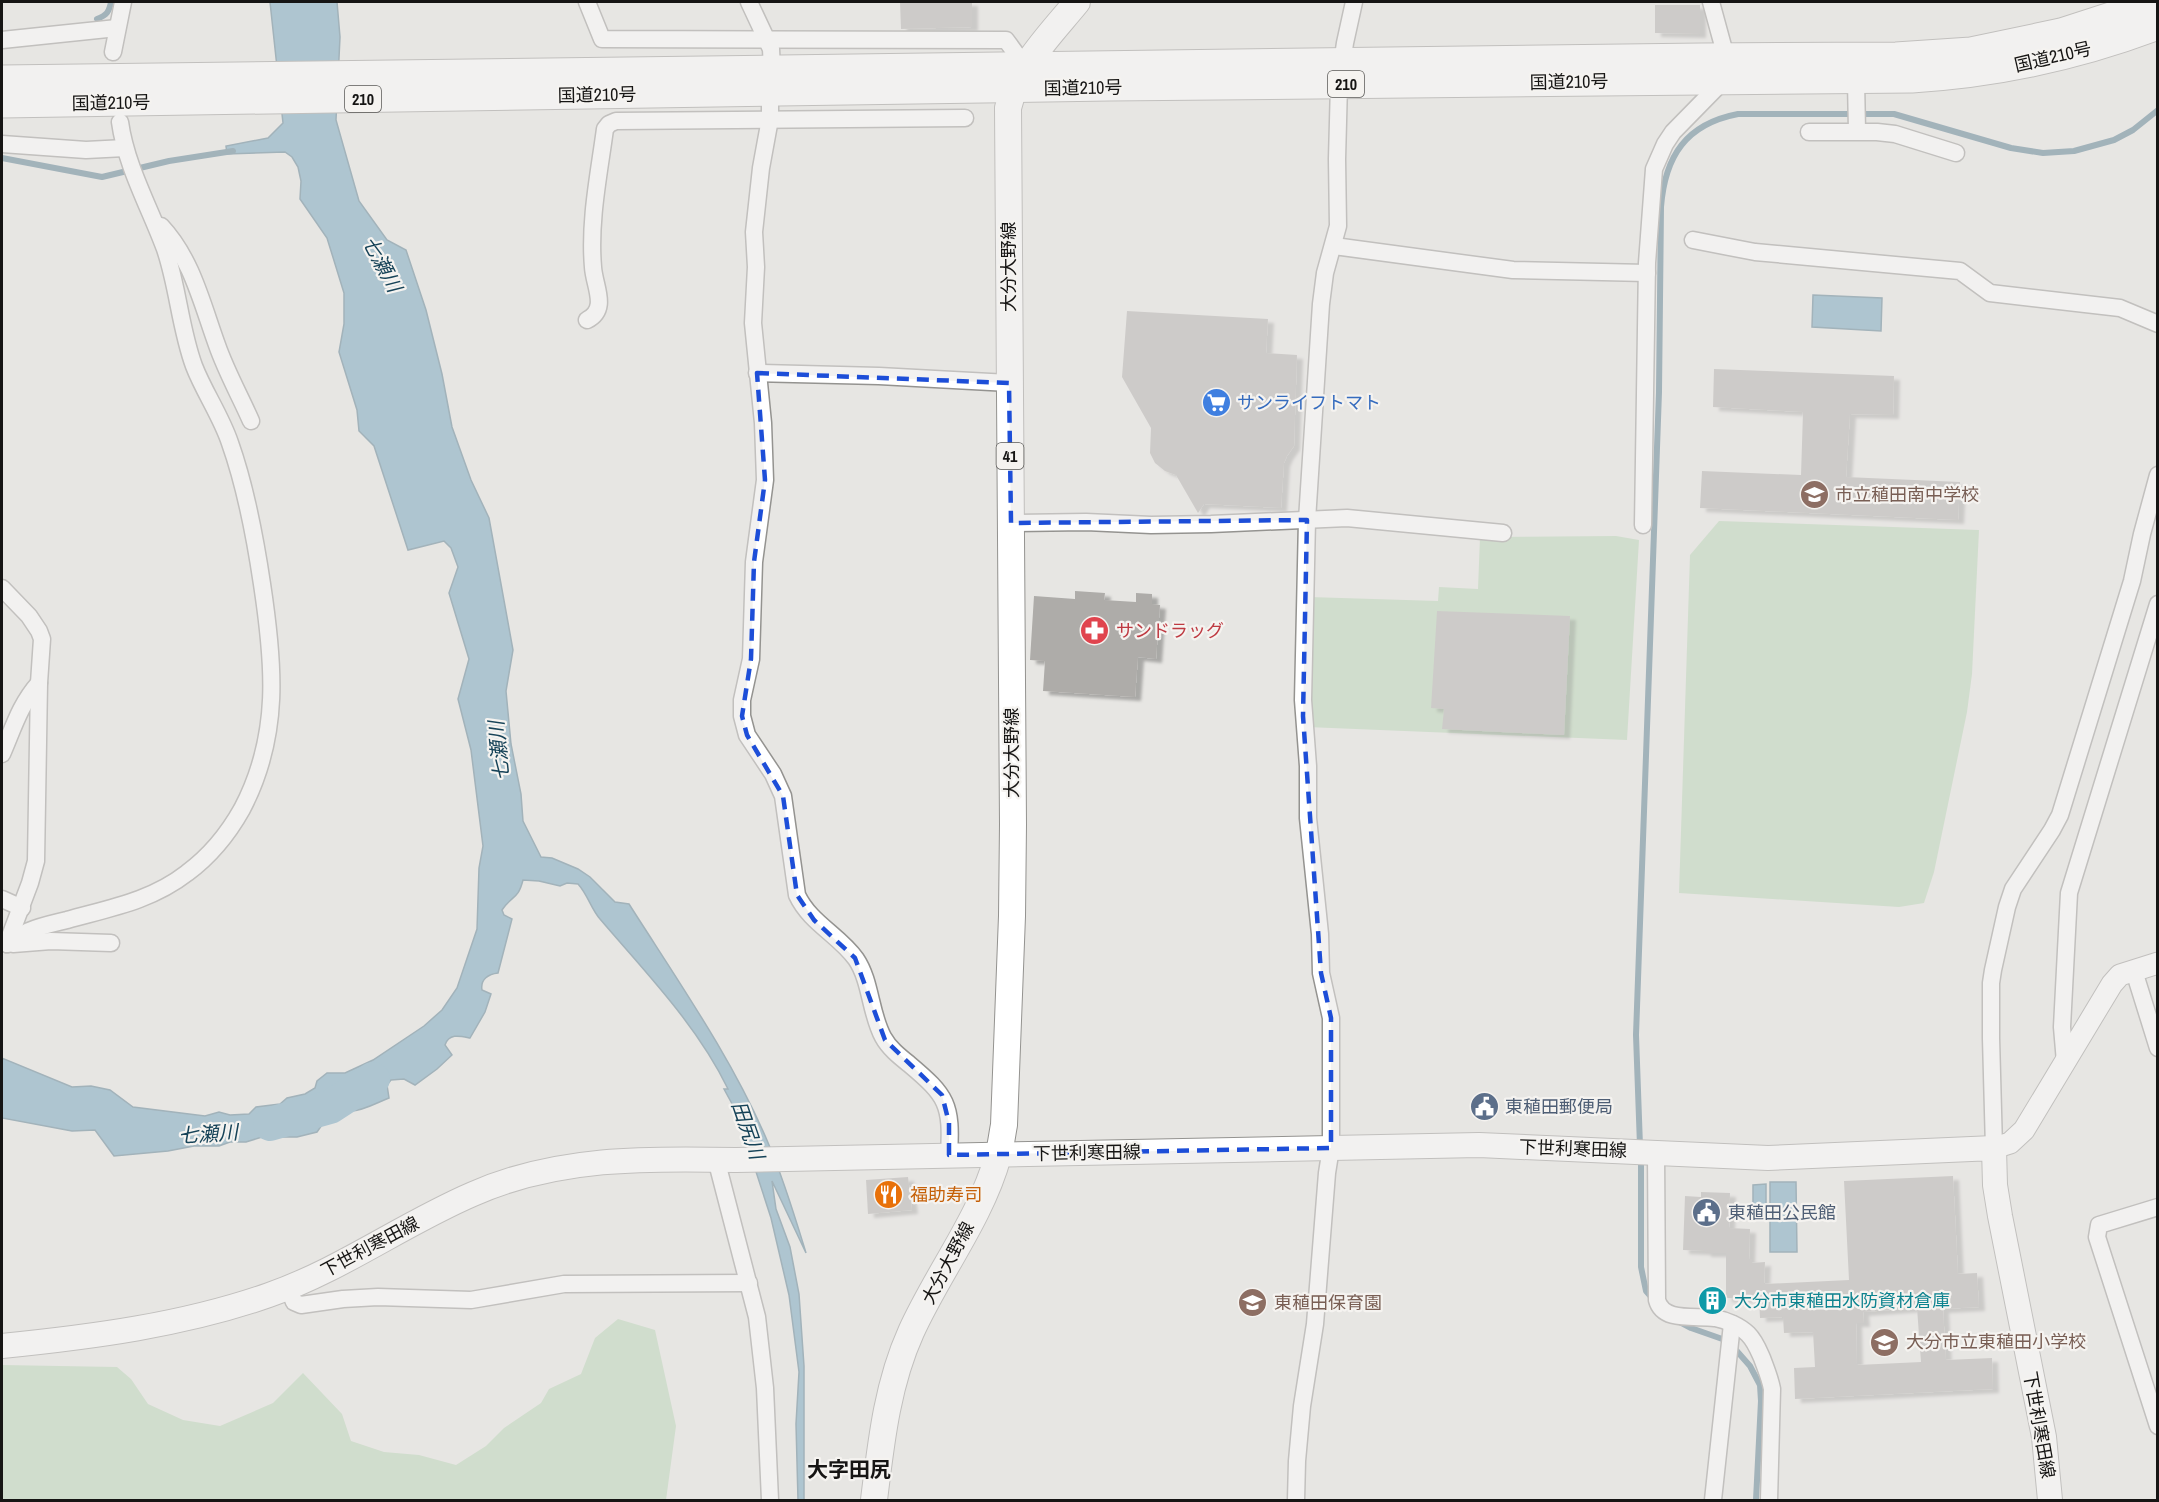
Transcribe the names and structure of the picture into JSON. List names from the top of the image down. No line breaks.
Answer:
{"streets":{"highway":["国道210号","210"],"main road":["大分大野線","41","下世利寒田線"]},"crossings":[["国道210号","大分大野線"],["大分大野線","下世利寒田線"]],"districts":["大字田尻"],"water":["七瀬川","田尻川"],"places":{"supermarket":["サンライフトマト"],"school or university":["市立稙田南中学校","東稙田保育園","大分市立東稙田小学校"],"pharmacy":["サンドラッグ"],"public building":["東稙田郵便局","東稙田公民館"],"restaurant":["福助寿司"],"building":["大分市東稙田水防資材倉庫"]}}
